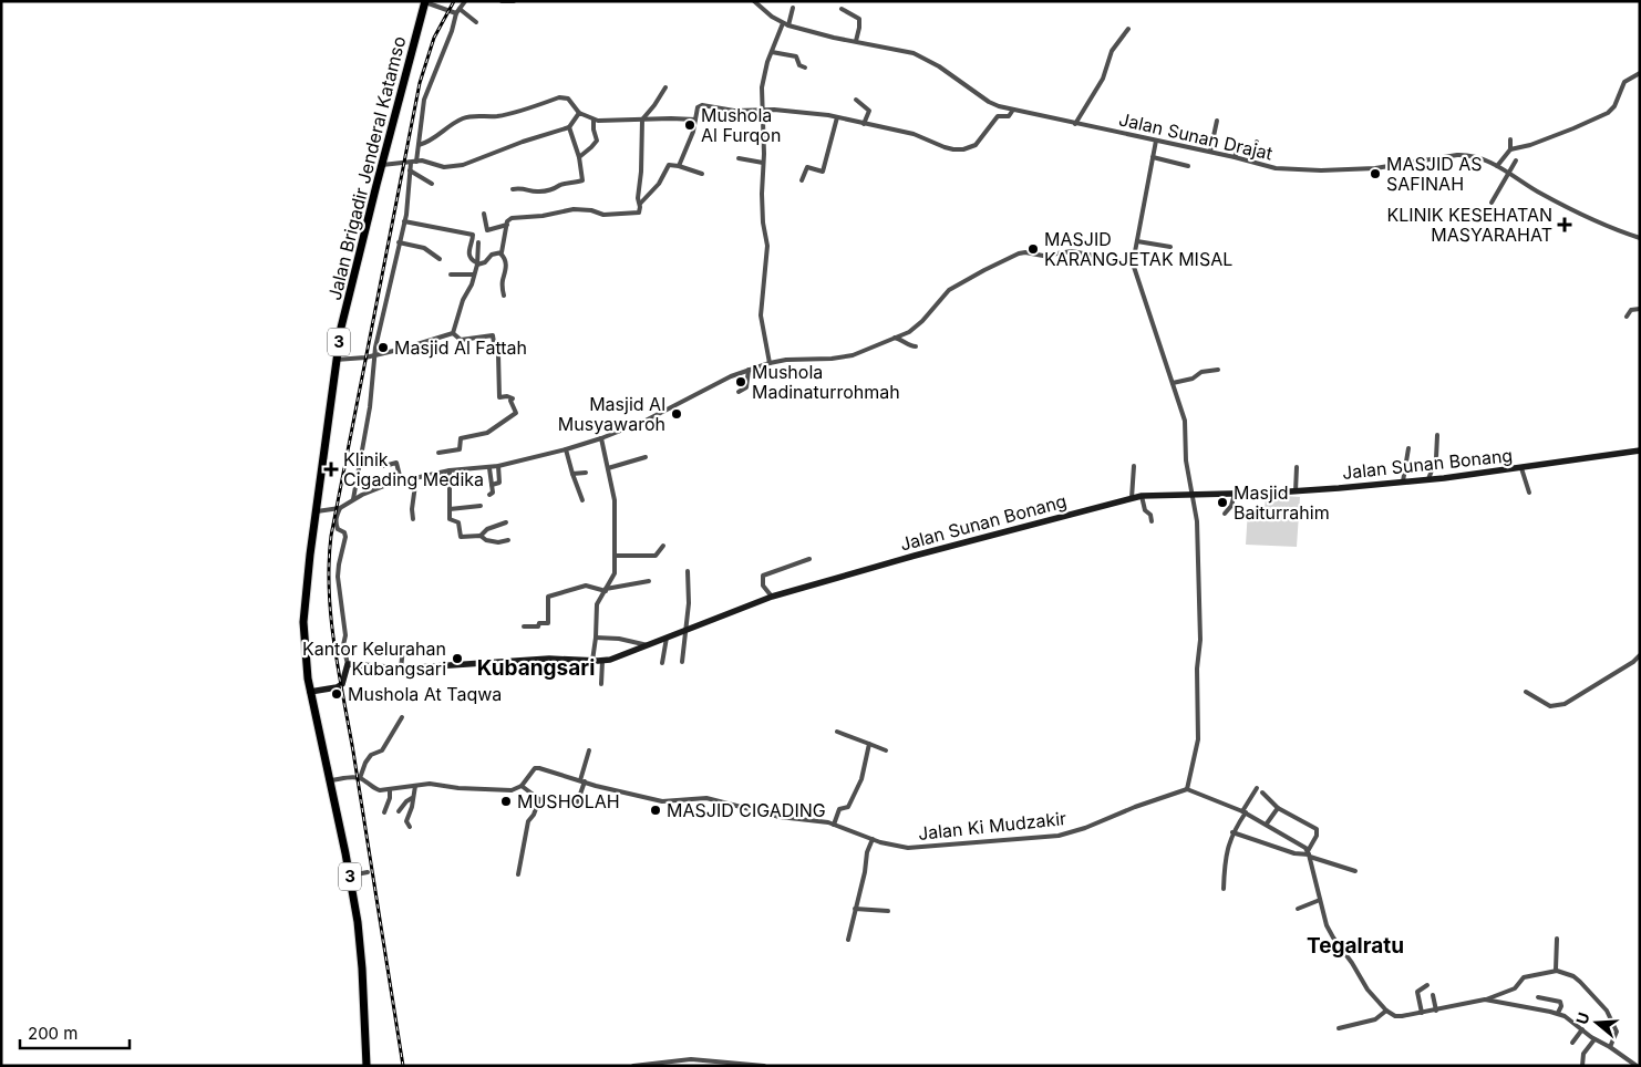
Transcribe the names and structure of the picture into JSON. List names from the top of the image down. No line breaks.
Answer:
{"streets":{"highway":["Jalan Brigadir Jenderal Katamso","3"],"street":["Jalan Sunan Drajat","Jalan Sunan Bonang","Jalan Ki Mudzakir"]},"districts":["Kubangsari","Tegalratu"],"places":{"other":["Mushola Al Furqon","MASJID AS SAFINAH","MASJID KARANGJETAK MISAL","Masjid Al Fattah","Mushola Madinaturrohmah","Masjid Al Musyawaroh","Masjid Baiturrahim","Kantor Kelurahan Kubangsari","Mushola At Taqwa","MUSHOLAH","MASJID CIGADING"],"health":["KLINIK KESEHATAN MASYARAHAT","Klinik Cigading Medika"]},"scale_bar":"200 m","north":"left"}
